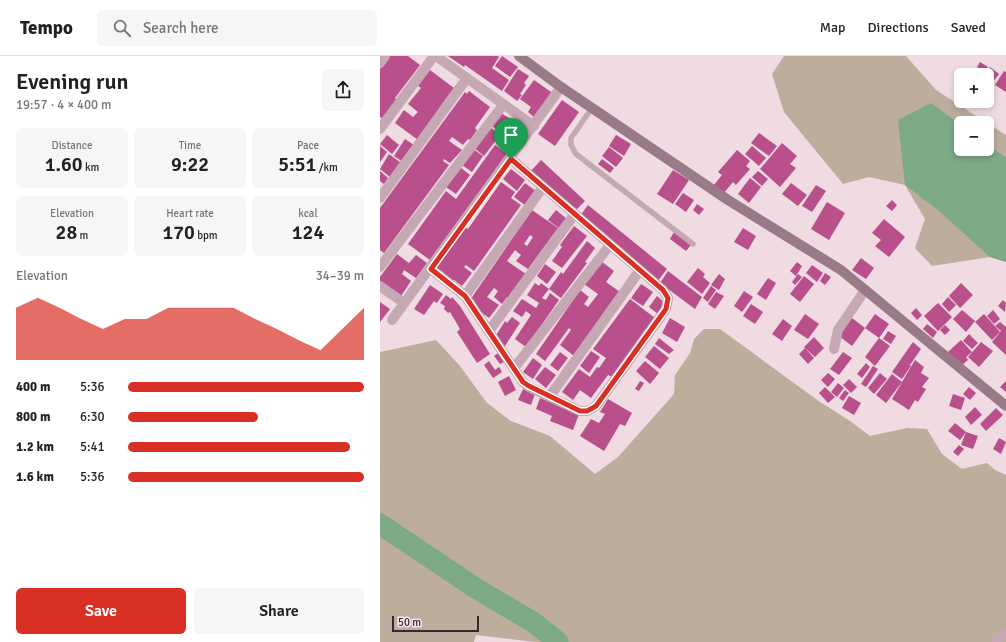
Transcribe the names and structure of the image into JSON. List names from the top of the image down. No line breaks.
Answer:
{"scale_bar":"50 m","page":{"header":"Tempo","search":"Search here","nav":["Map","Directions","Saved"],"heading":["Evening run","19:57 · 4 × 400 m"],"map_buttons":["+","−"],"stats":[["Distance","1.60 km"],["Time","9:22"],["Pace","5:51 /km"],["Elevation","28 m"],["Heart rate","170 bpm"],["kcal","124"]],"chart":["Elevation","34–39 m"],"list":[{"name":"400 m","note":"5:36"},{"name":"800 m","note":"6:30"},{"name":"1.2 km","note":"5:41"},{"name":"1.6 km","note":"5:36"}],"buttons":["Save","Share"],"scale":"50 m"}}
